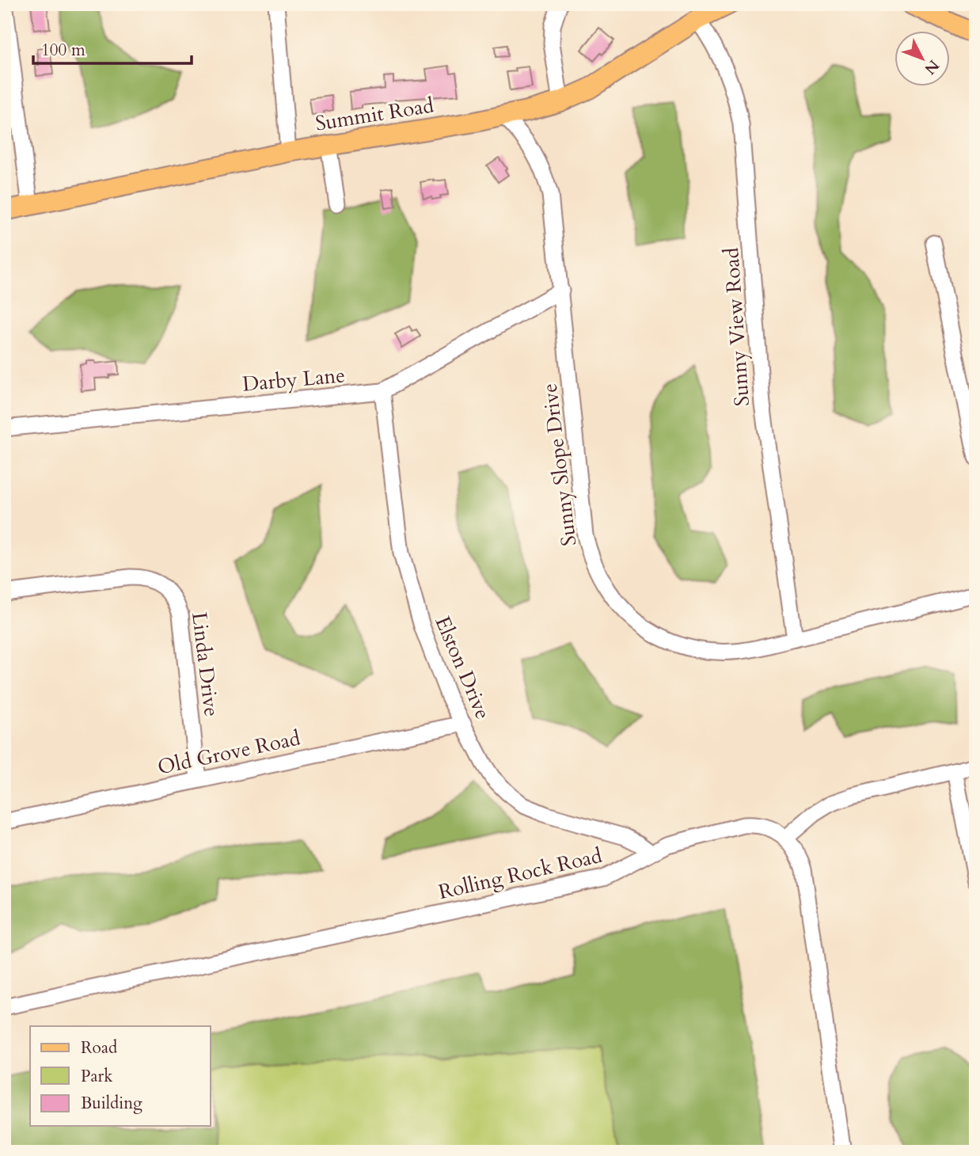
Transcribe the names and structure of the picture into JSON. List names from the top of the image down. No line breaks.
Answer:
{"streets":{"main road":["Summit Road"],"street":["Sunny View Road","Darby Lane","Sunny Slope Drive","Linda Drive","Elston Drive","Old Grove Road","Rolling Rock Road"]},"crossings":[["Summit Road","Sunny View Road"],["Summit Road","Sunny Slope Drive"],["Sunny View Road","Sunny Slope Drive"],["Darby Lane","Sunny Slope Drive"],["Darby Lane","Elston Drive"],["Linda Drive","Old Grove Road"],["Elston Drive","Old Grove Road"],["Elston Drive","Rolling Rock Road"]],"legend":["Road","Park","Building"],"scale_bar":"100 m","north":"bottom right"}
